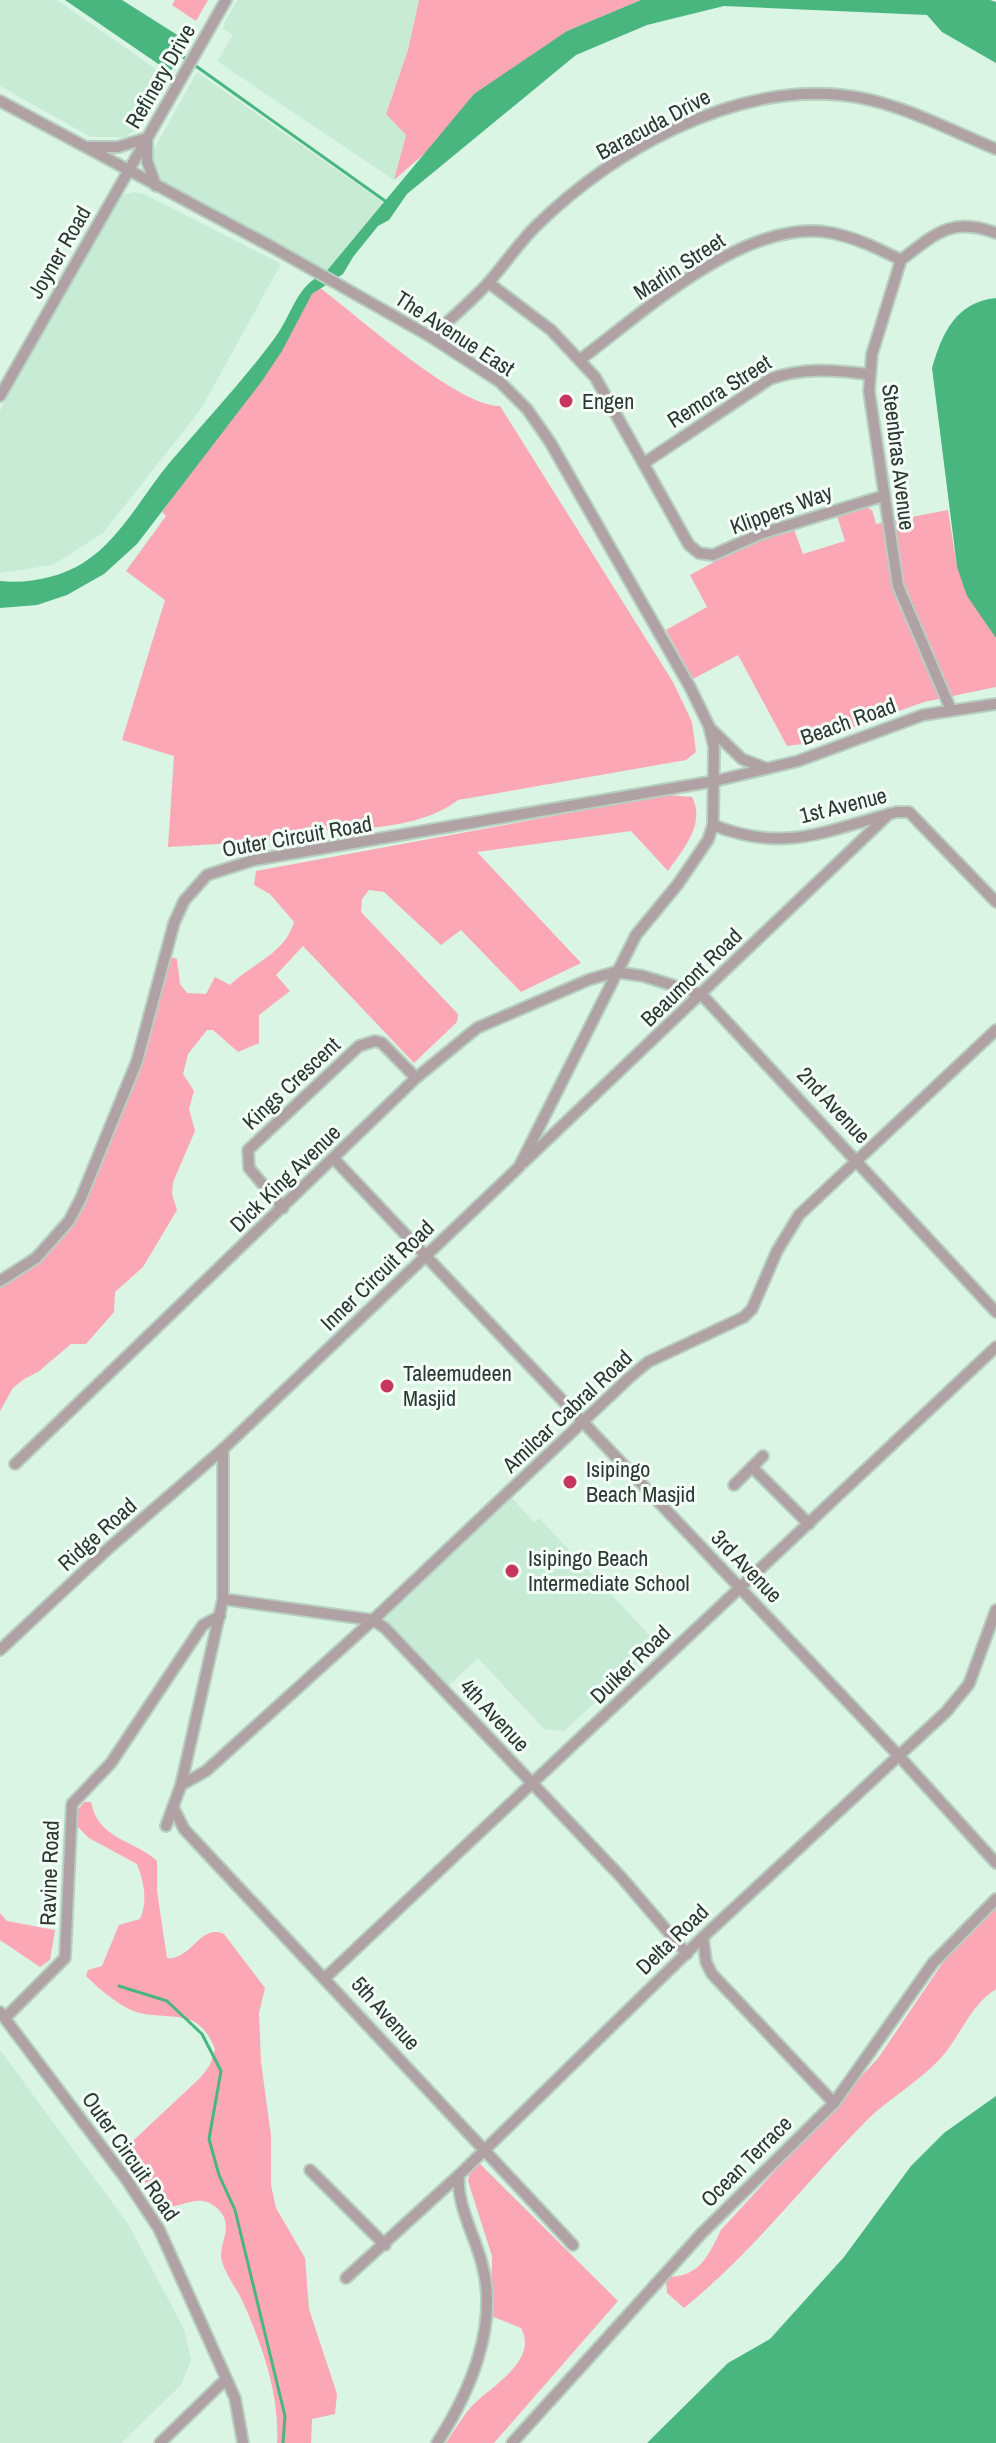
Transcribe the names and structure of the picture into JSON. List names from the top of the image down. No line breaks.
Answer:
{"streets":{"street":["Refinery Drive","Baracuda Drive","Joyner Road","Marlin Street","The Avenue East","Remora Street","Steenbras Avenue","Klippers Way","Beach Road","1st Avenue","Outer Circuit Road","Beaumont Road","Kings Crescent","2nd Avenue","Dick King Avenue","Inner Circuit Road","Amilcar Cabral Road","Ridge Road","3rd Avenue","Duiker Road","4th Avenue","Ravine Road","Delta Road","5th Avenue","Ocean Terrace"]},"crossings":[["Refinery Drive","Joyner Road"],["Refinery Drive","The Avenue East"],["Baracuda Drive","The Avenue East"],["Joyner Road","The Avenue East"],["Marlin Street","Steenbras Avenue"],["The Avenue East","Beach Road"],["The Avenue East","Outer Circuit Road"],["The Avenue East","Inner Circuit Road"],["Remora Street","Steenbras Avenue"],["Remora Street","Klippers Way"],["Steenbras Avenue","Klippers Way"],["Steenbras Avenue","Beach Road"],["Beach Road","Outer Circuit Road"],["Beach Road","Inner Circuit Road"],["1st Avenue","Beaumont Road"],["1st Avenue","Inner Circuit Road"],["Outer Circuit Road","Inner Circuit Road"],["Outer Circuit Road","Ravine Road"],["Beaumont Road","2nd Avenue"],["Beaumont Road","Inner Circuit Road"],["Kings Crescent","Dick King Avenue"],["2nd Avenue","Amilcar Cabral Road"],["Dick King Avenue","Inner Circuit Road"],["Dick King Avenue","3rd Avenue"],["Inner Circuit Road","Ridge Road"],["Inner Circuit Road","3rd Avenue"],["Amilcar Cabral Road","3rd Avenue"],["Amilcar Cabral Road","4th Avenue"],["3rd Avenue","Duiker Road"],["3rd Avenue","Delta Road"],["Duiker Road","4th Avenue"],["Duiker Road","5th Avenue"],["4th Avenue","Delta Road"],["Delta Road","5th Avenue"]],"places":["Engen","Taleemudeen Masjid","Isipingo Beach Masjid","Isipingo Beach Intermediate School"]}
